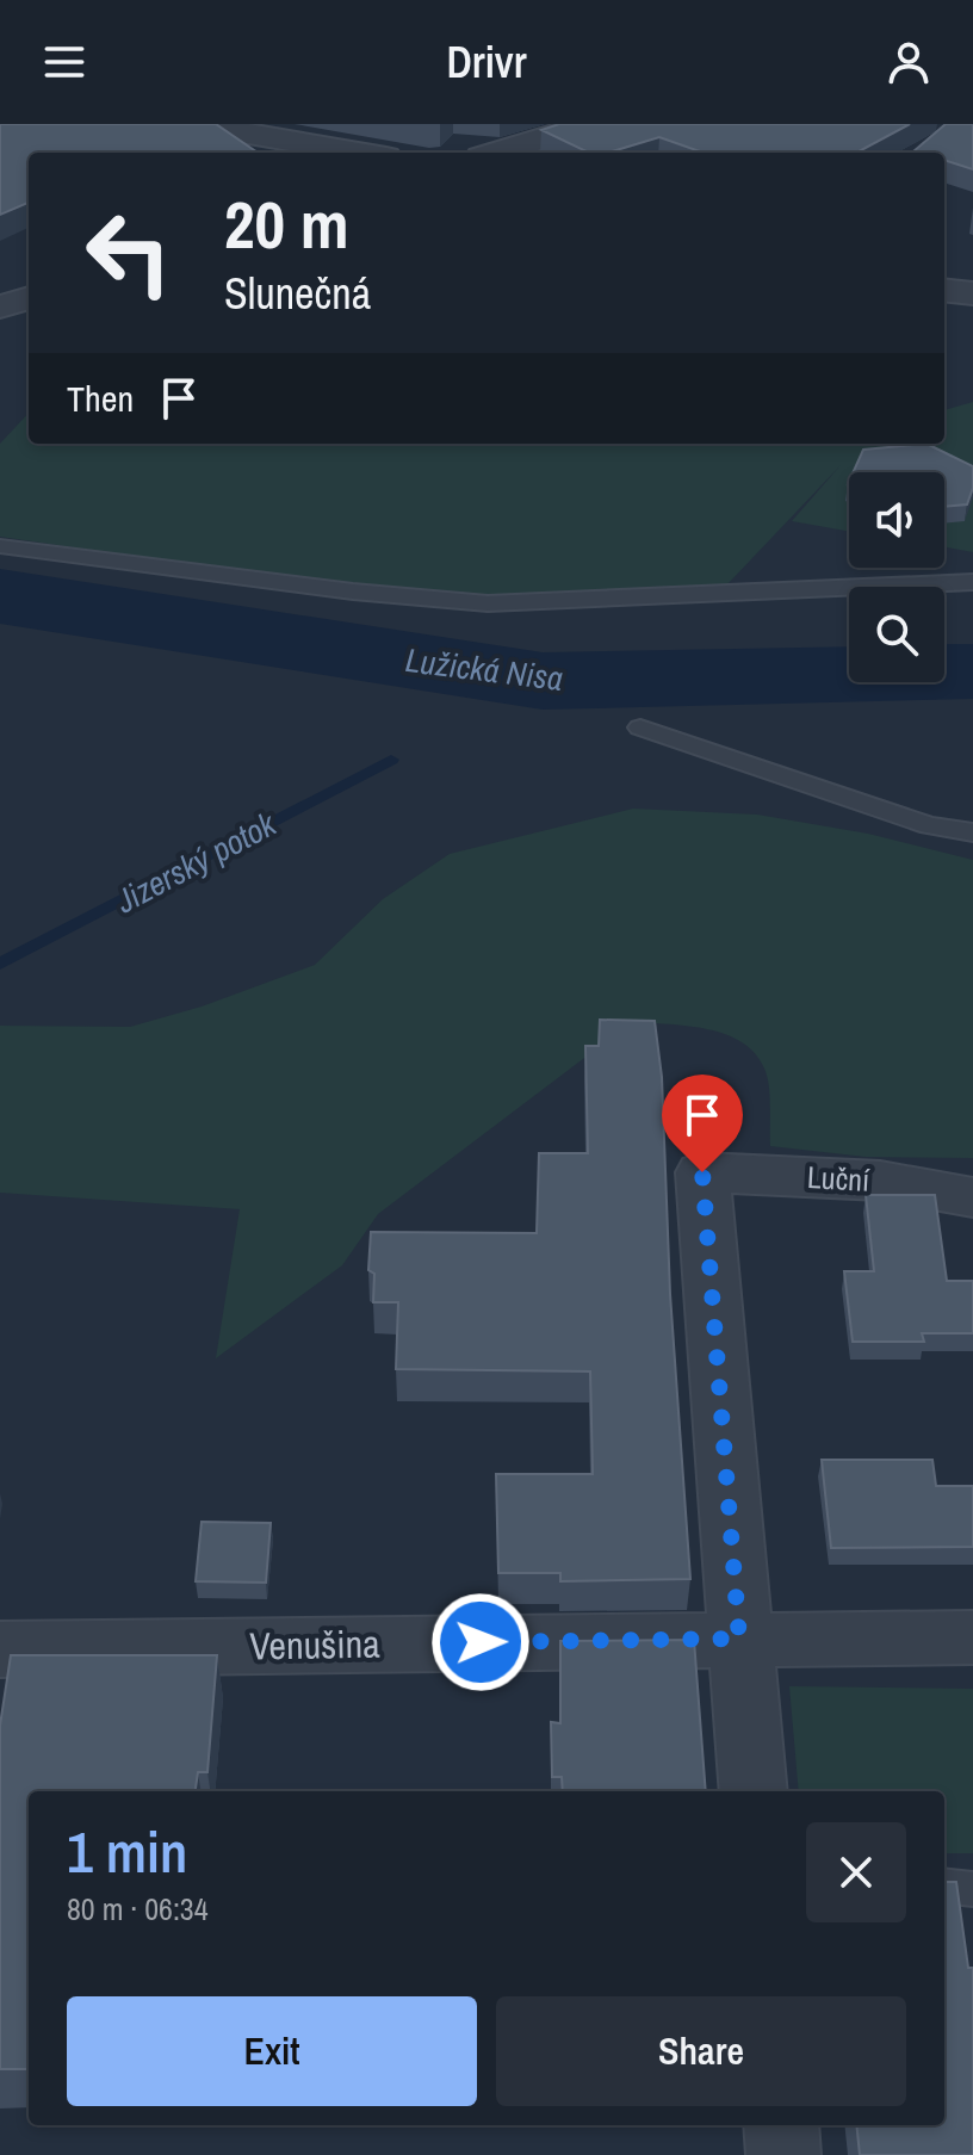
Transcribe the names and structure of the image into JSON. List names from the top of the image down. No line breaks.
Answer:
{"streets":{"street":["Luční","Venušina"]},"crossings":[["Luční","Venušina"]],"water":["Lužická Nisa","Jizerský potok"],"page":{"header":"Drivr","turn":["20 m","Slunečná"],"then":"Then","heading":["1 min","80 m · 06:34"],"buttons":["Exit","Share"]}}
